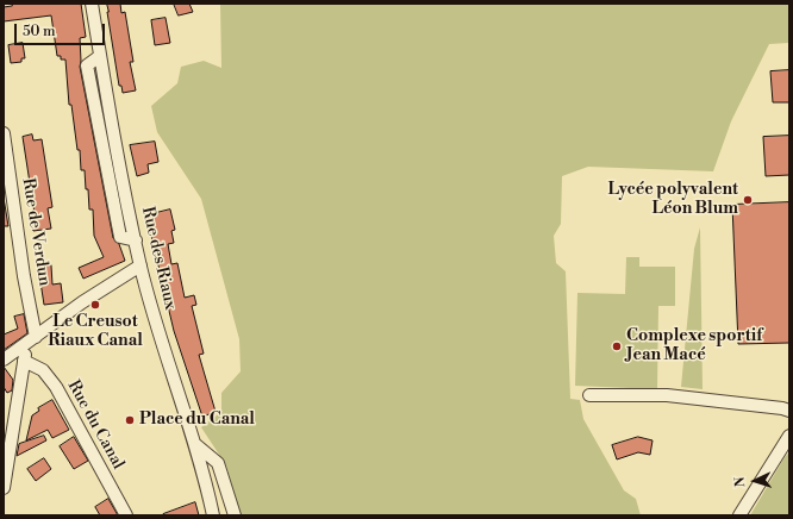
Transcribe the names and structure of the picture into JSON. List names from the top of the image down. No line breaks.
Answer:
{"streets":{"street":["Rue de Verdun","Rue des Riaux","Rue du Canal"]},"crossings":[["Rue de Verdun","Rue du Canal"]],"places":["Lycée polyvalent Léon Blum","Le Creusot Riaux Canal","Complexe sportif Jean Macé","Place du Canal"],"scale_bar":"50 m","north":"left"}
